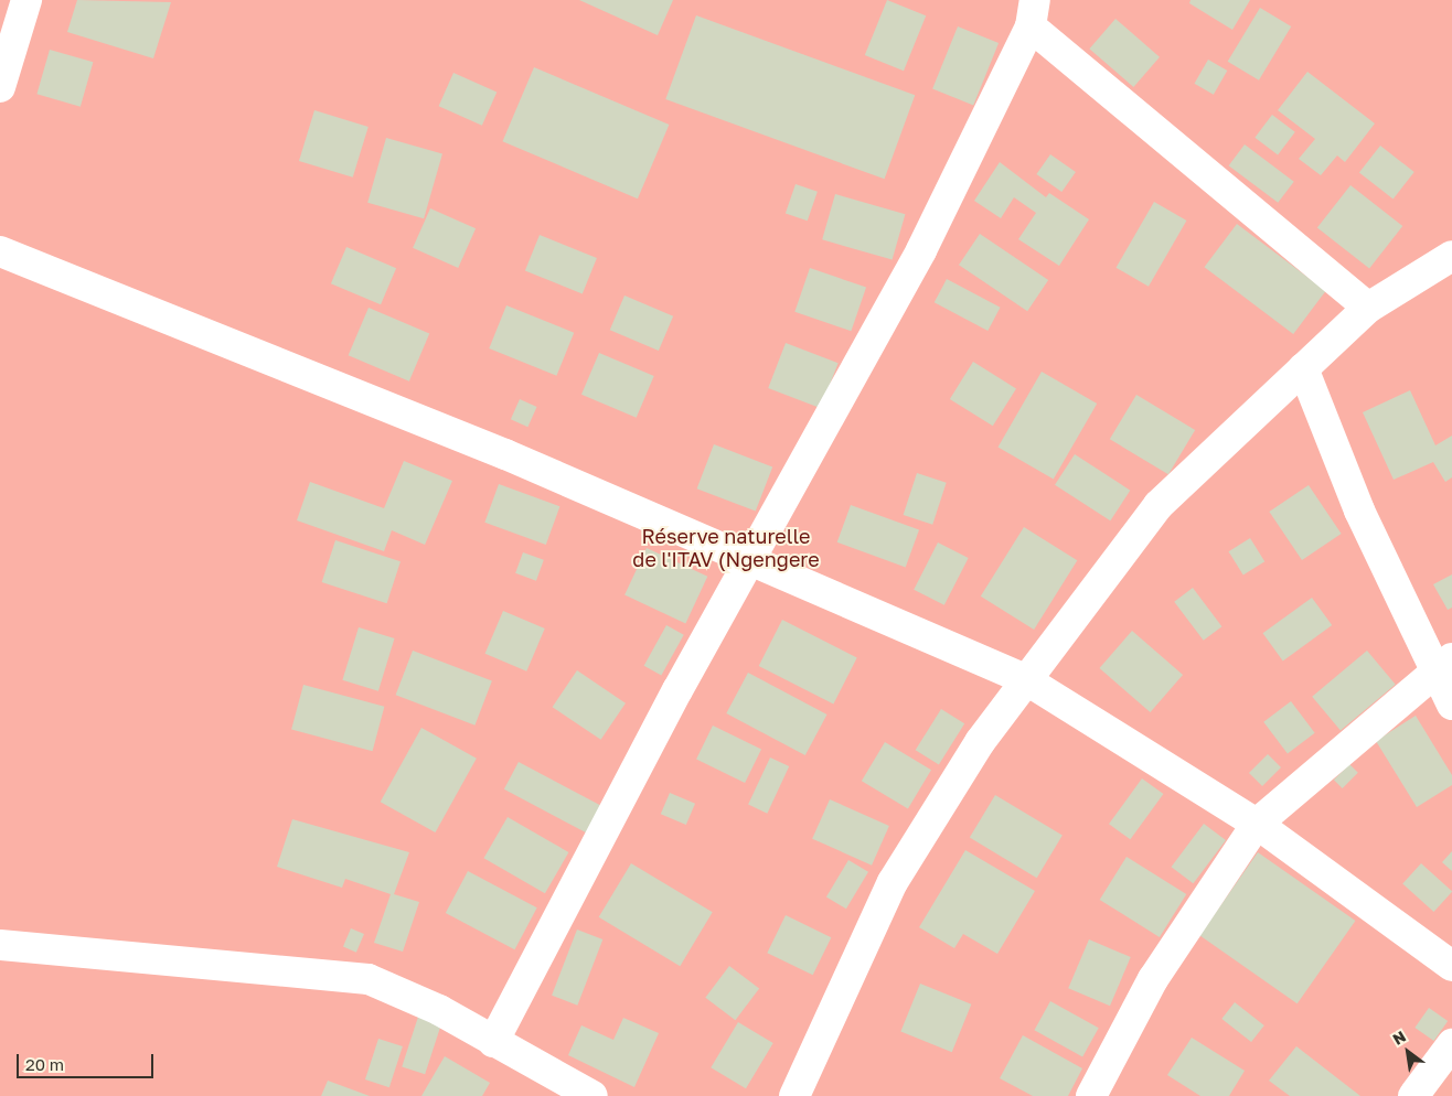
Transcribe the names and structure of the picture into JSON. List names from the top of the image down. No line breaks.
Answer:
{"parks":["Réserve naturelle de l'ITAV (Ngengere"],"scale_bar":"20 m","north":"top left"}
